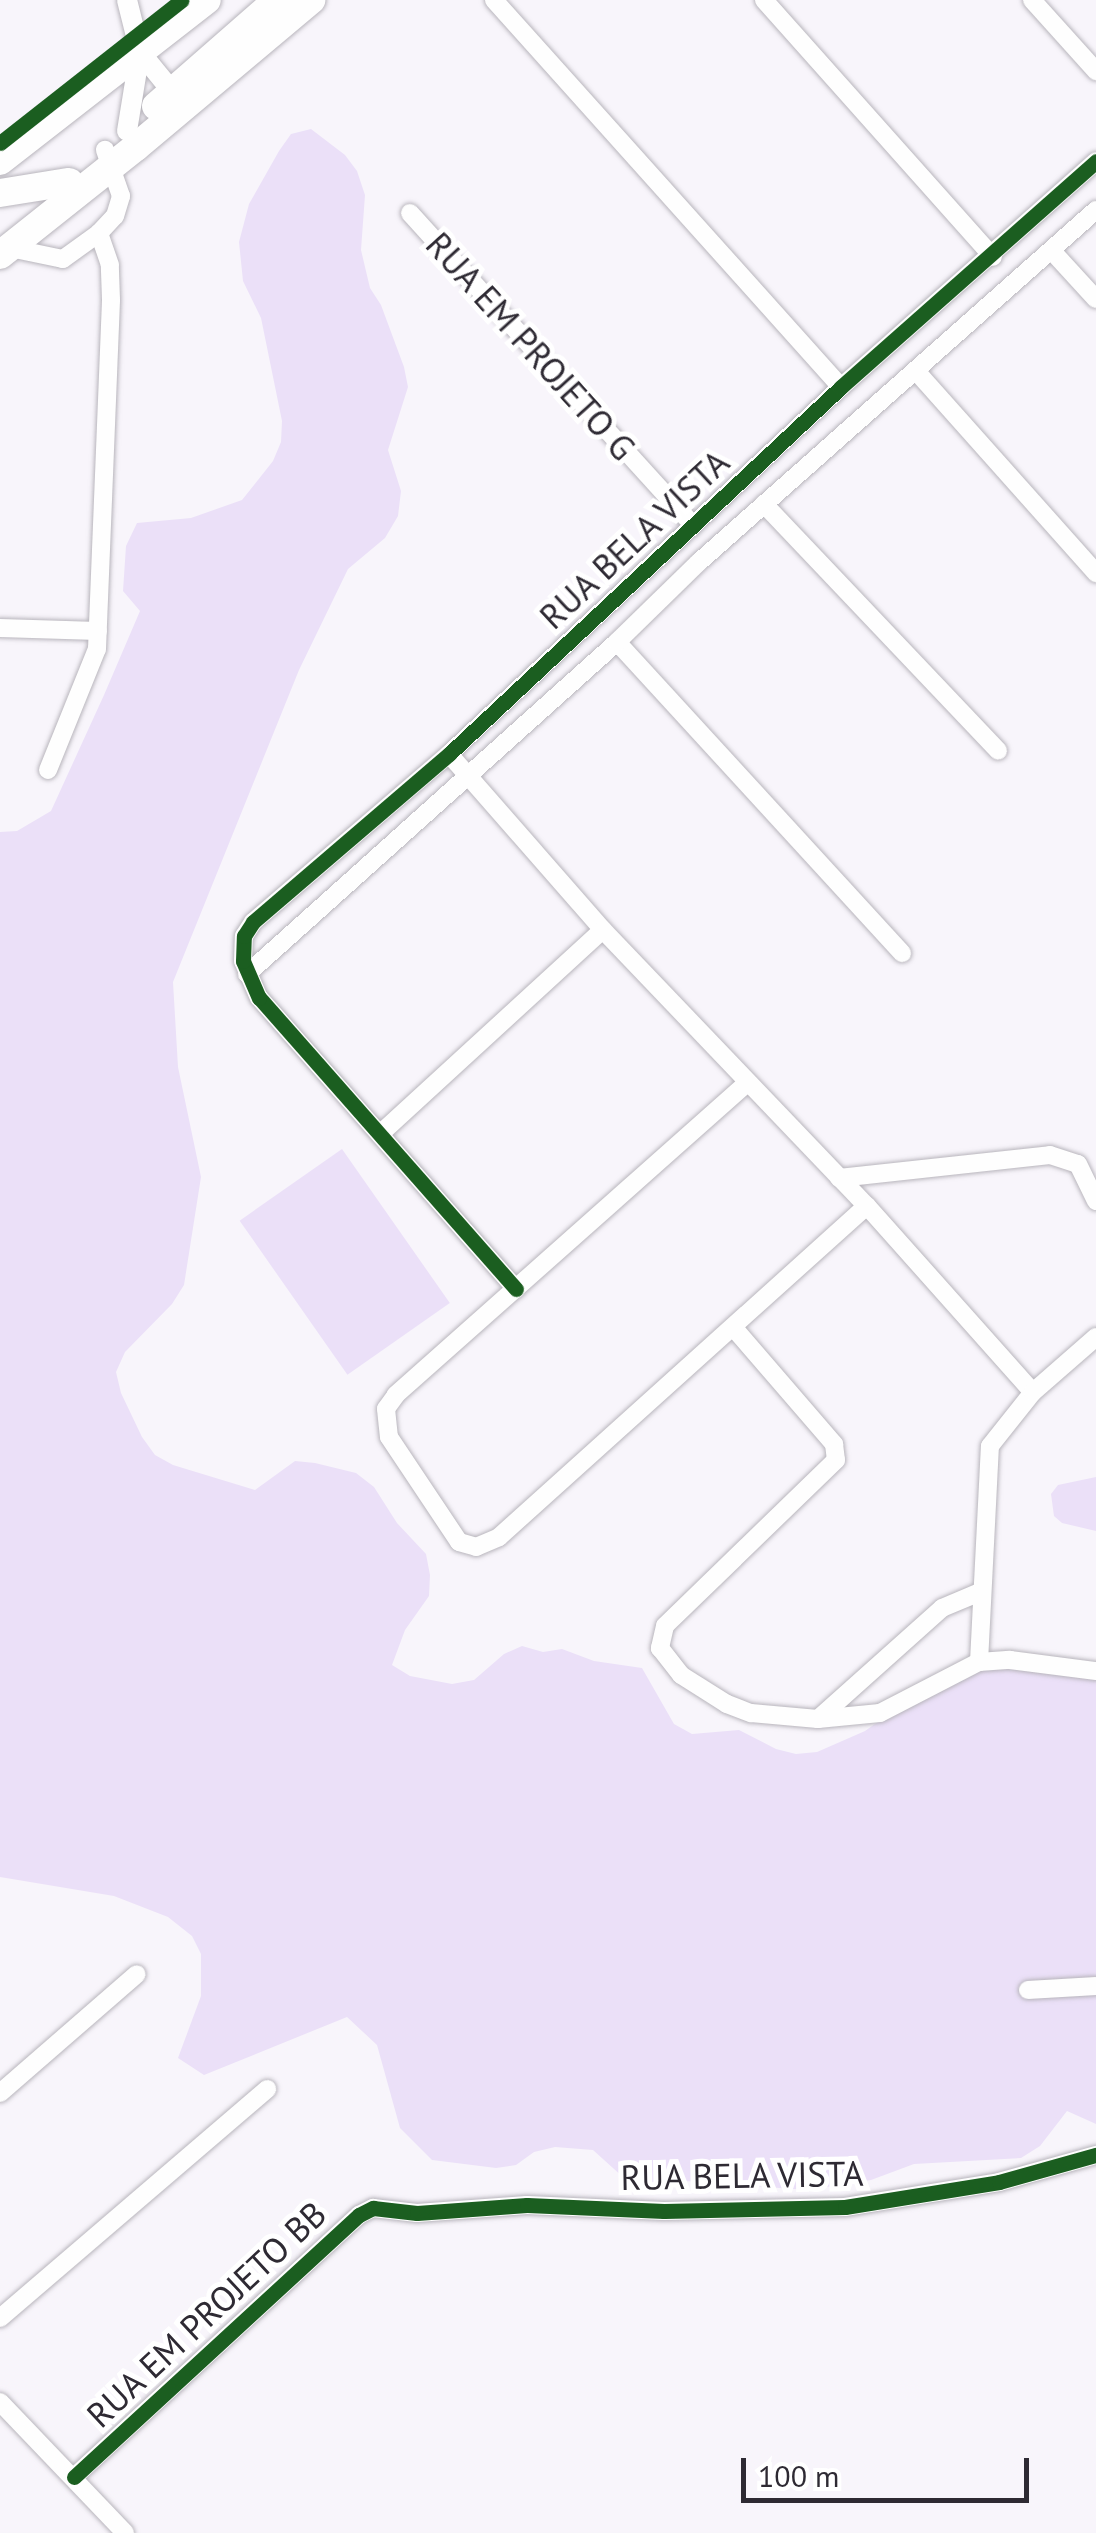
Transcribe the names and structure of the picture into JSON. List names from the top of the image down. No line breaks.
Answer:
{"streets":{"street":["RUA EM PROJETO G","RUA BELA VISTA","RUA EM PROJETO BB"]},"crossings":[["RUA EM PROJETO G","RUA BELA VISTA"],["RUA BELA VISTA","RUA EM PROJETO BB"]],"scale_bar":"100 m"}
